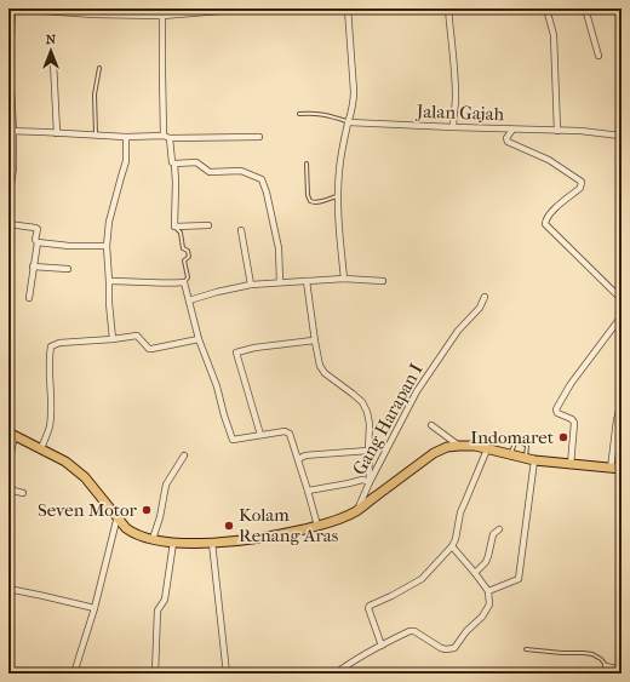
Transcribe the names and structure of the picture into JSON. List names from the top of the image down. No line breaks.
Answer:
{"streets":{"street":["Jalan Gajah","Gang Harapan I"]},"places":["Indomaret","Seven Motor","Kolam Renang Aras"],"north":"top"}
